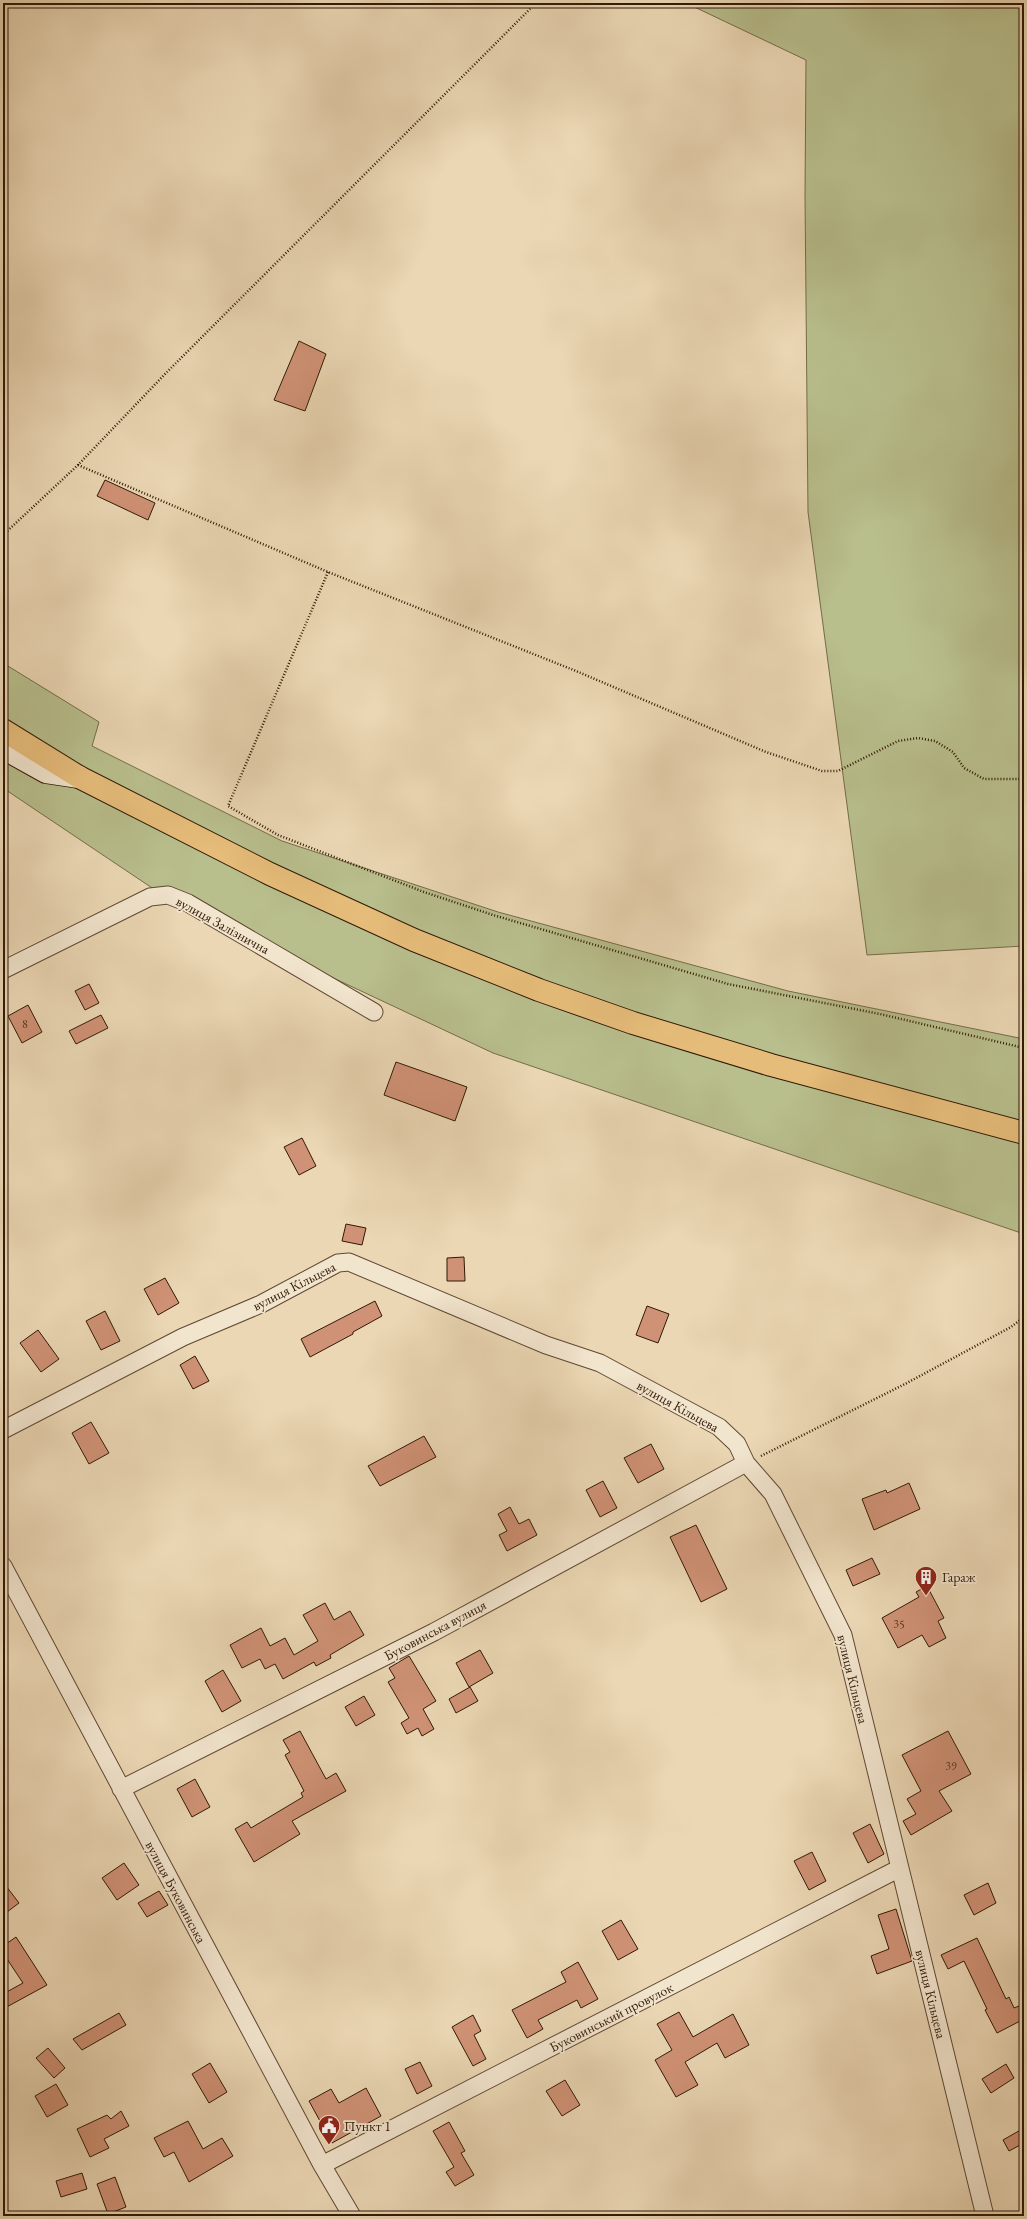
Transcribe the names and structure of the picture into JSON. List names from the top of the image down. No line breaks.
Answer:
{"streets":{"street":["вулиця Залізнична","вулиця Кільцева","Буковинська вулиця","вулиця Буковинська","Буковинський провулок"]},"crossings":[["вулиця Кільцева","Буковинська вулиця"],["вулиця Кільцева","Буковинський провулок"],["Буковинська вулиця","вулиця Буковинська"],["вулиця Буковинська","Буковинський провулок"]],"places":{"building":["Гараж"],"public building":["Пункт 1"]},"house_numbers":["8","35","39"]}
